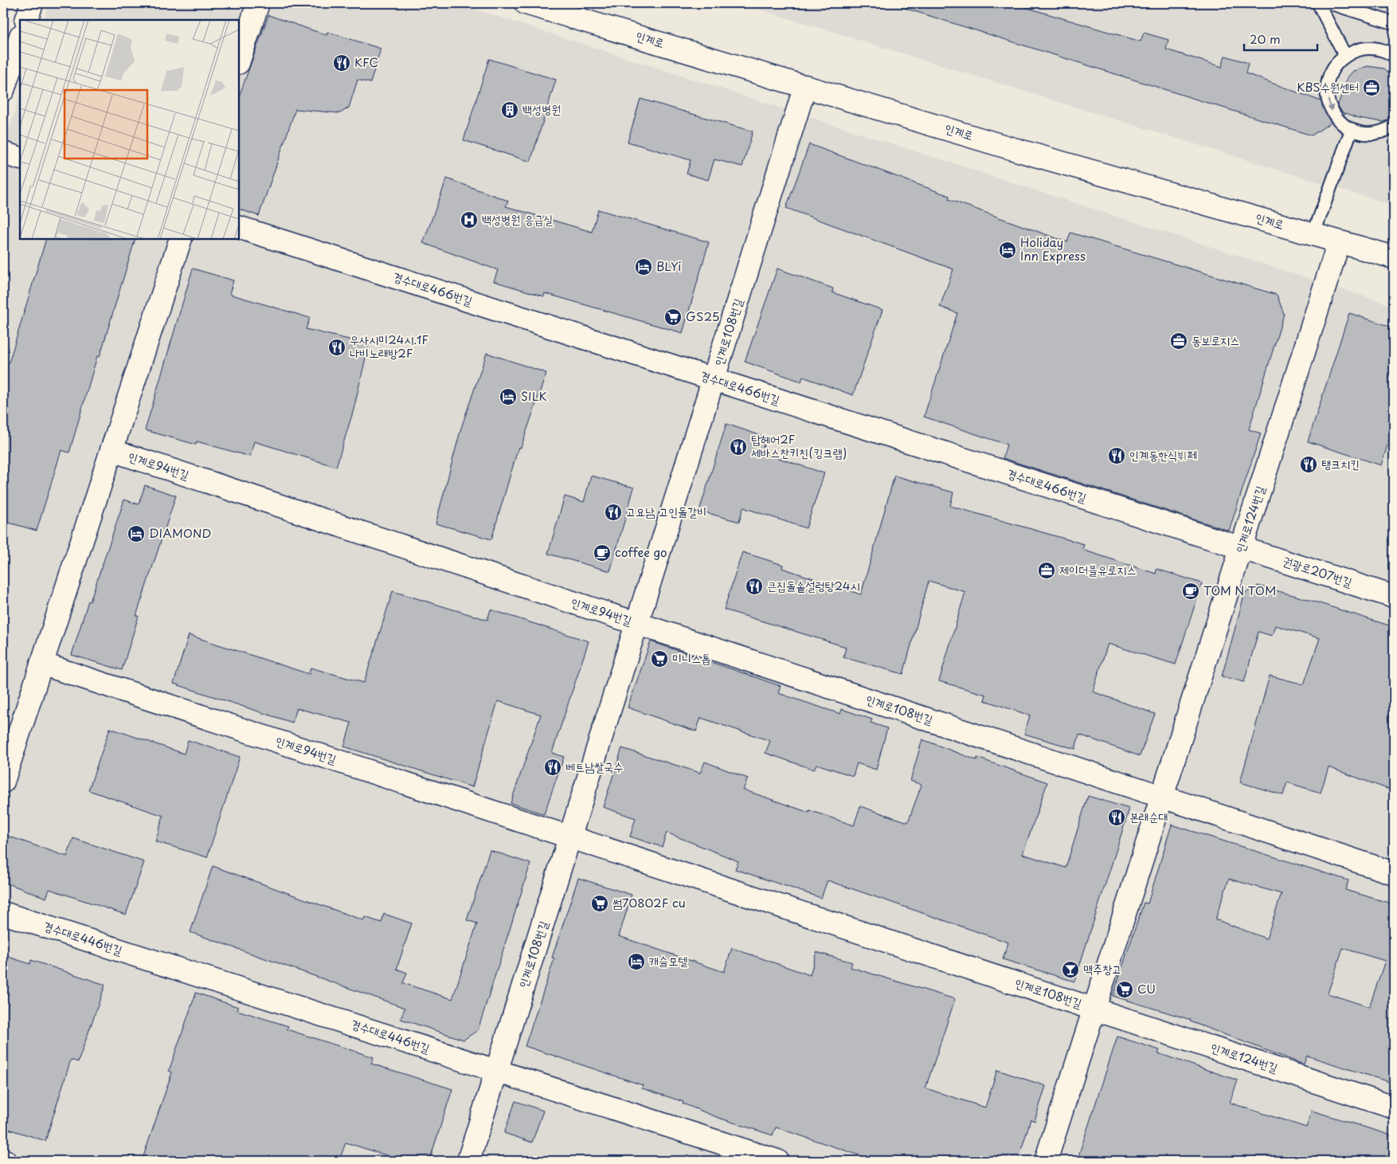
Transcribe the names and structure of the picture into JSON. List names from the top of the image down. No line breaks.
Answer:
{"streets":{"street":["인계로","경수대로466번길","인계로108번길","인계로94번길","인계로124번길","권광로207번길","경수대로446번길"]},"crossings":[["인계로","인계로108번길"],["인계로","인계로124번길"],["경수대로466번길","인계로108번길"],["경수대로466번길","인계로124번길"],["경수대로466번길","권광로207번길"],["인계로108번길","인계로94번길"],["인계로108번길","인계로124번길"],["인계로108번길","경수대로446번길"],["인계로124번길","권광로207번길"]],"places":{"restaurant":["KFC","우사시미24시.1F 나비노래방2F","탑헤어2F 세바스찬키친(킹크랩)","인계동한식뷔페","탱크치킨","고요남 고인돌갈비","큰집돌솥설렁탕24시","베트남쌀국수","본래순대"],"office":["KBS수원센터","동보로지스","제이더블유로지스"],"building":["백성병원"],"hospital":["백성병원 응급실"],"hotel":["Holiday Inn Express","BLYi","SILK","DIAMOND","캐슬모텔"],"supermarket":["GS25","미니스톱","썸70802F cu","CU"],"cafe":["coffee go","TOM N TOM"],"bar":["맥주창고"]},"scale_bar":"20 m"}
